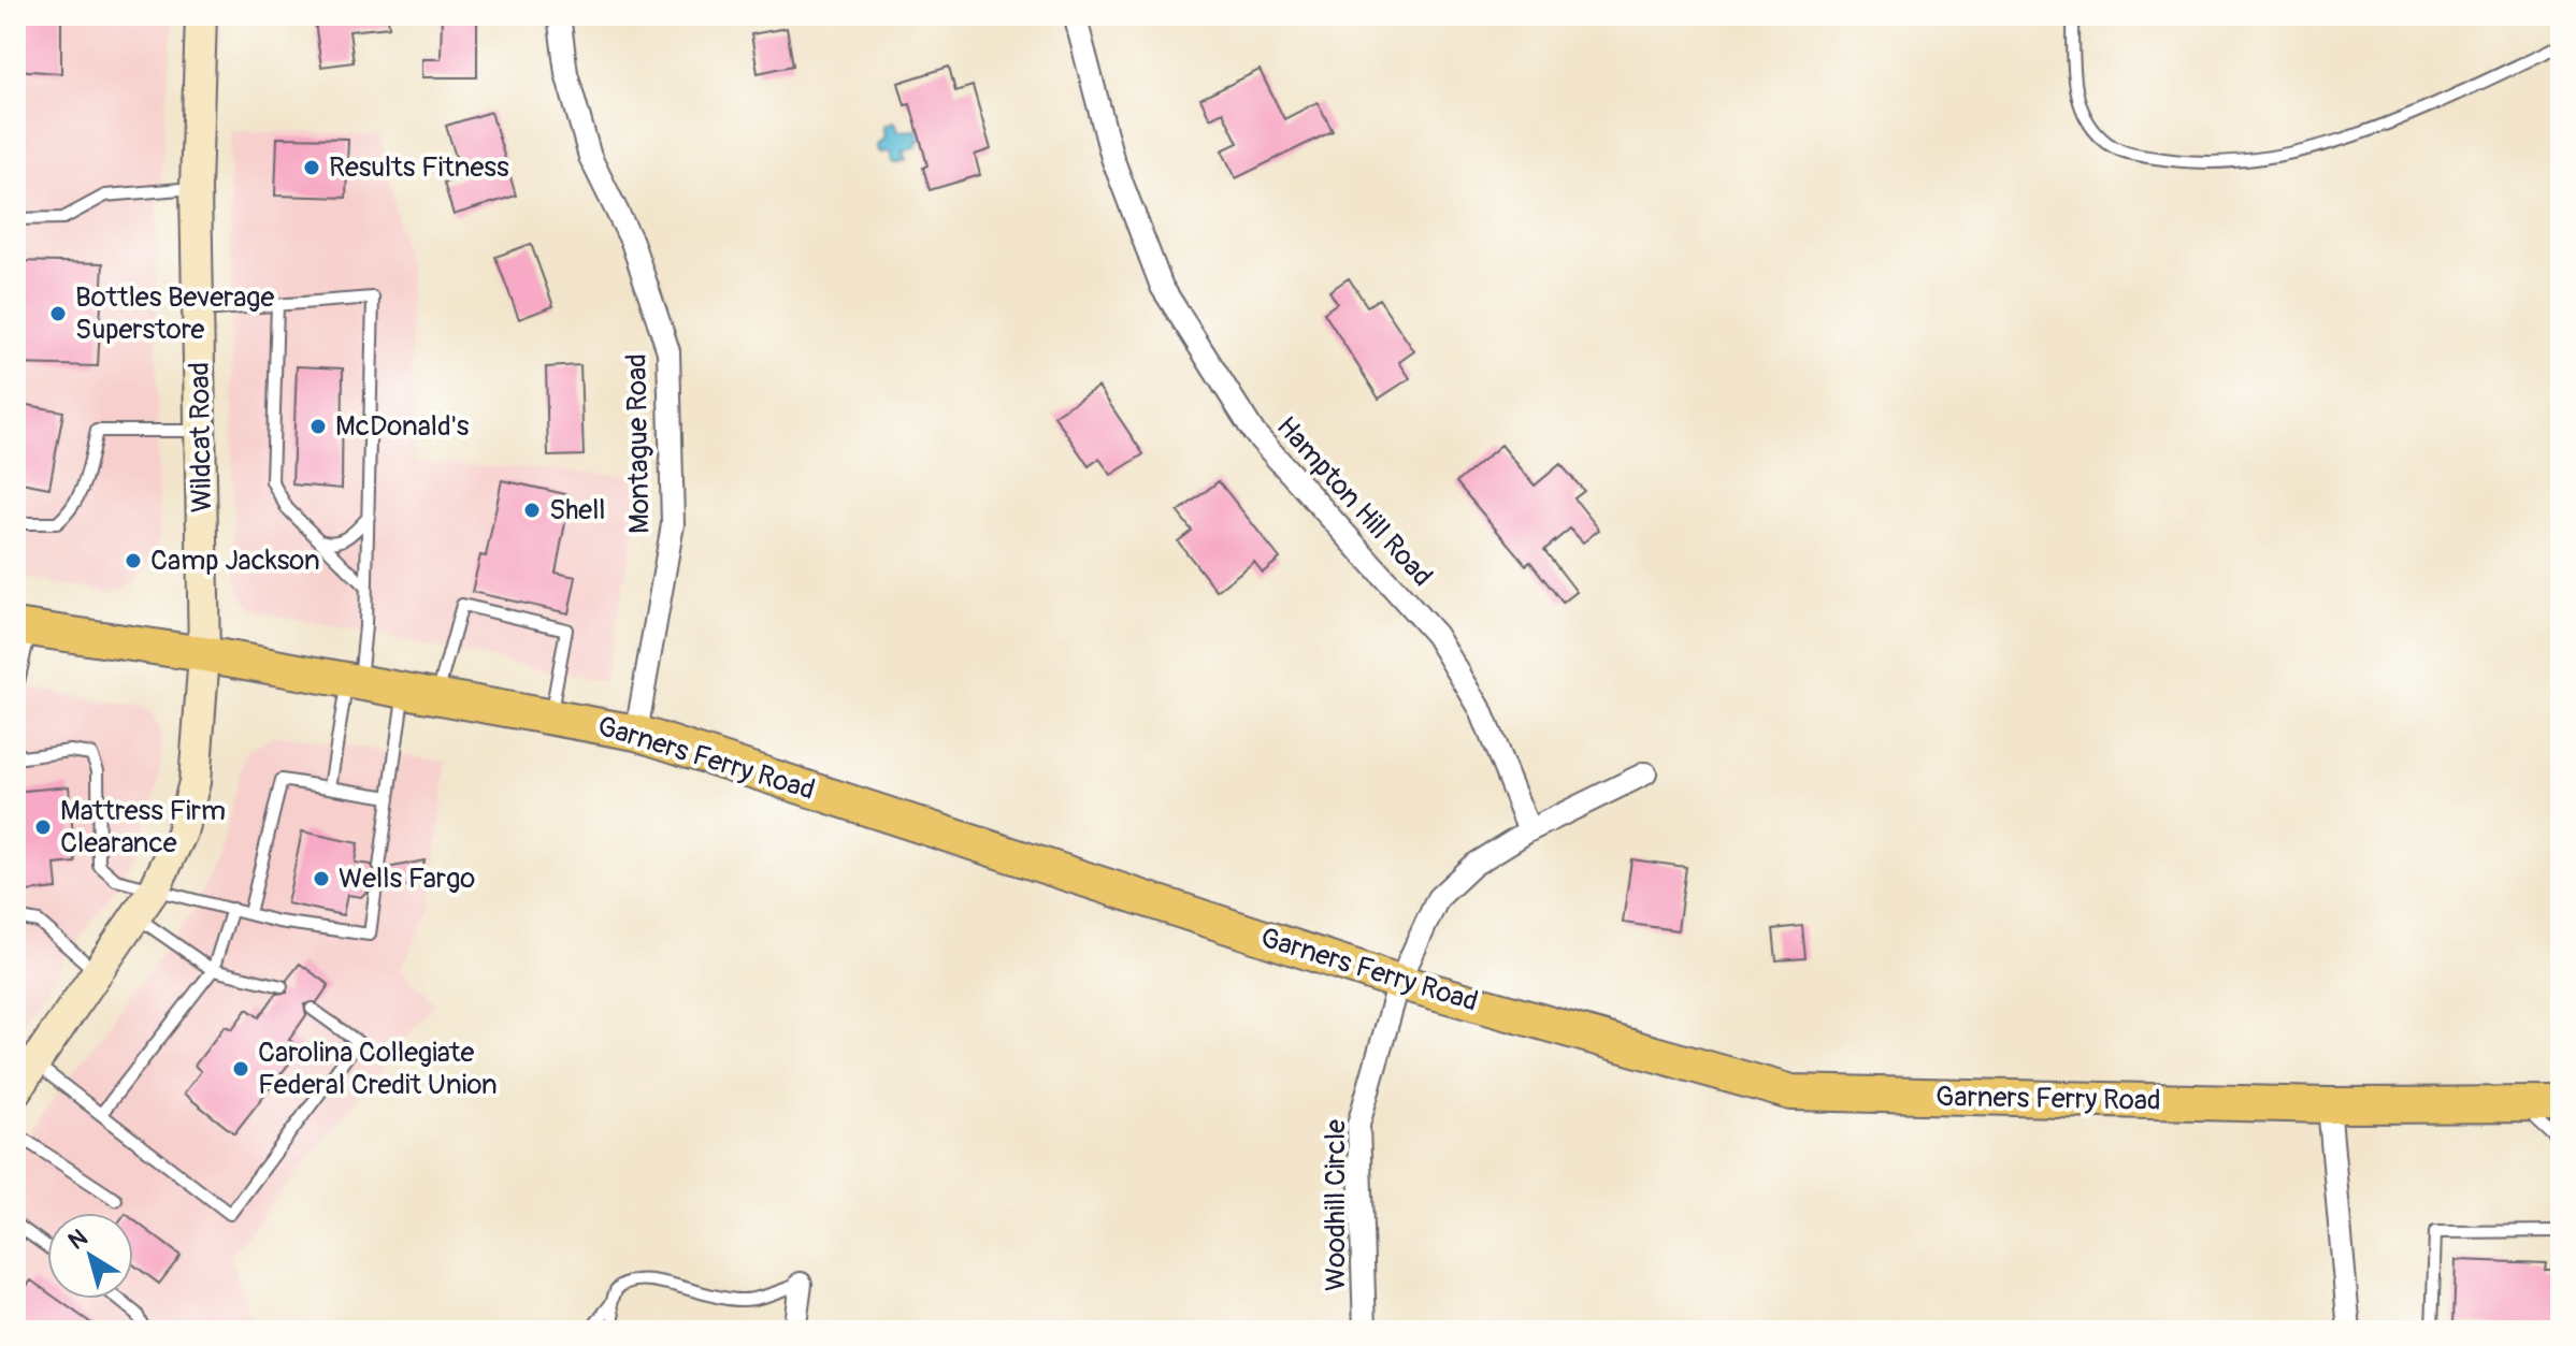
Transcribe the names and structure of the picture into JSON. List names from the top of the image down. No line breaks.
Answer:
{"streets":{"main road":["Wildcat Road","Garners Ferry Road"],"street":["Montague Road","Hampton Hill Road","Woodhill Circle"]},"crossings":[["Wildcat Road","Garners Ferry Road"],["Montague Road","Garners Ferry Road"],["Garners Ferry Road","Woodhill Circle"]],"places":["Results Fitness","Bottles Beverage Superstore","McDonald's","Shell","Camp Jackson","Mattress Firm Clearance","Wells Fargo","Carolina Collegiate Federal Credit Union"],"north":"top left"}
